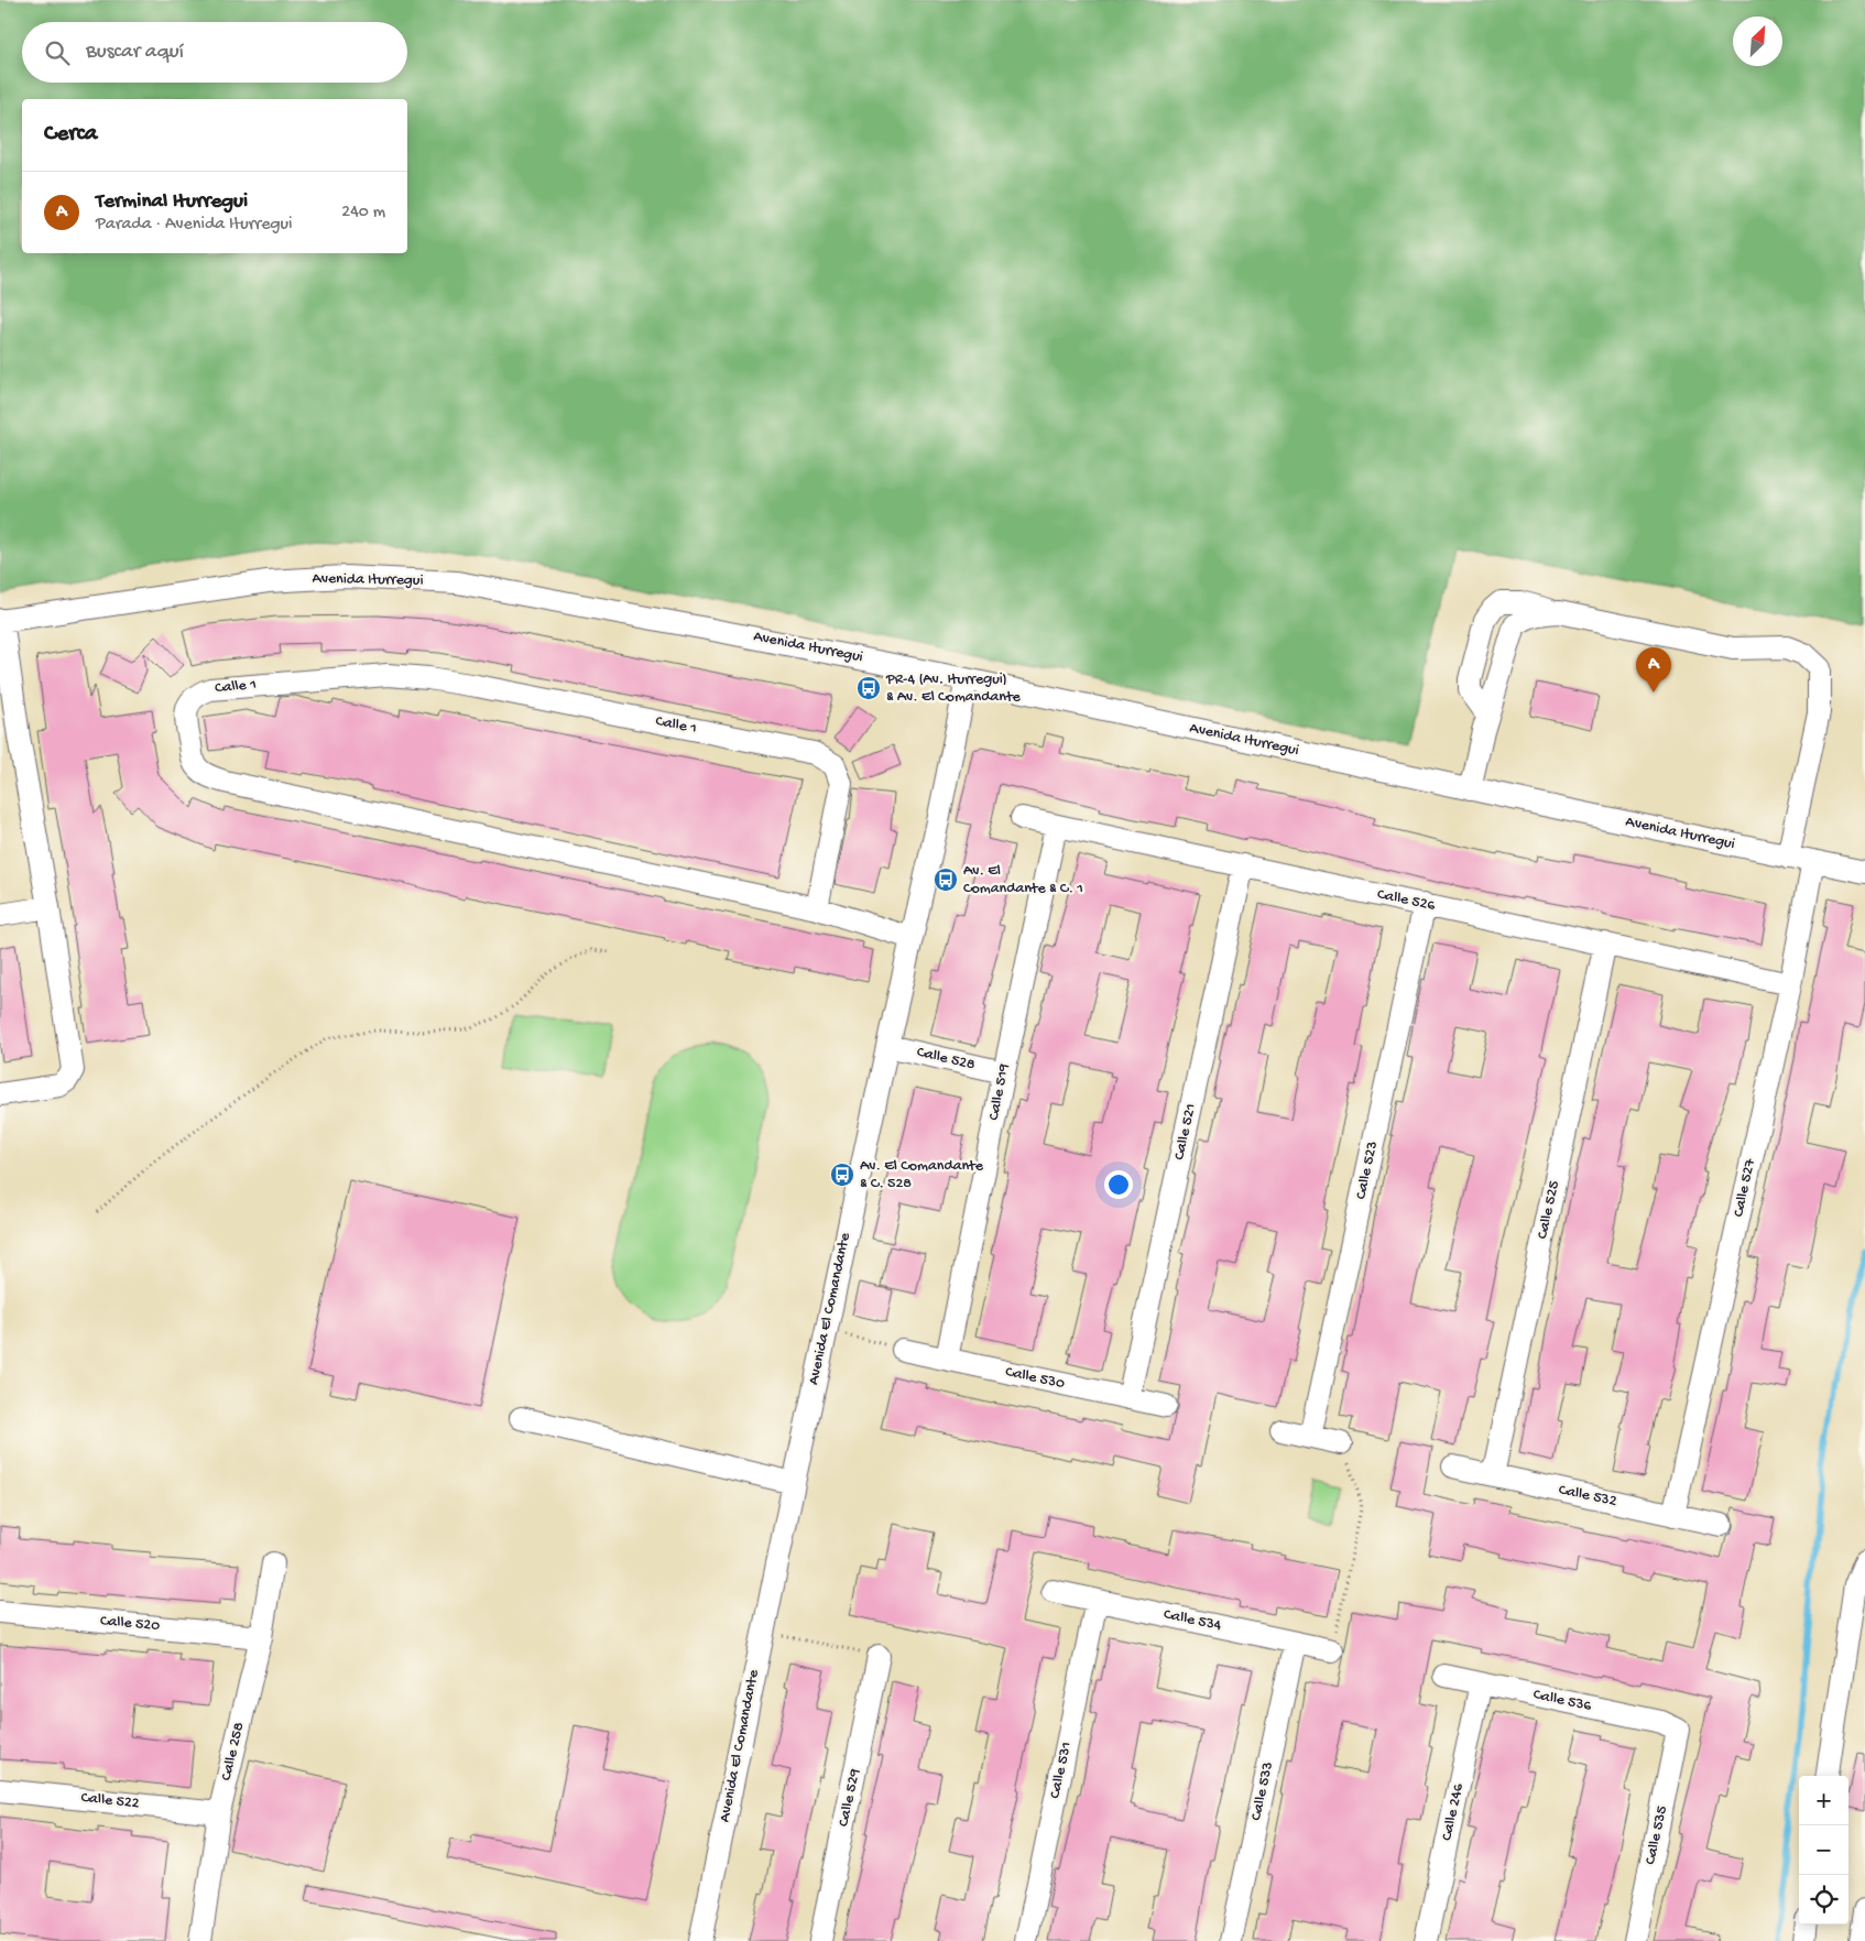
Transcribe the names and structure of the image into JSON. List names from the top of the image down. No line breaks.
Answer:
{"streets":{"street":["Avenida Iturregui","Calle 1","Calle 526","Calle 528","Calle 519","Calle 521","Calle 523","Calle 527","Calle 525","Avenida El Comandante","Calle 530","Calle 532","Calle 534","Calle 520","Calle 536","Calle 258","Calle 531","Calle 533","Calle 529","Calle 522","Calle 246","Calle 535"]},"crossings":[["Avenida Iturregui","Calle 527"],["Avenida Iturregui","Avenida El Comandante"],["Calle 1","Avenida El Comandante"],["Calle 526","Calle 519"],["Calle 526","Calle 521"],["Calle 526","Calle 523"],["Calle 526","Calle 527"],["Calle 526","Calle 525"],["Calle 528","Calle 519"],["Calle 528","Avenida El Comandante"],["Calle 519","Calle 530"],["Calle 521","Calle 530"],["Calle 527","Calle 532"],["Calle 525","Calle 532"],["Calle 534","Calle 531"],["Calle 534","Calle 533"],["Calle 520","Calle 258"],["Calle 536","Calle 246"],["Calle 536","Calle 535"],["Calle 258","Calle 522"]],"places":{"bus stop":["PR-4 (Av. Iturregui) & Av. El Comandante","Av. El Comandante & C. 1","Av. El Comandante & C. 528"]},"north":"top right","page":{"search":"Buscar aquí","heading":"Cerca","list":[{"mark":"A","name":"Terminal Iturregui","note":"Parada · Avenida Iturregui","value":"240 m"}],"pins":"A","map_buttons":["+","−"]}}
